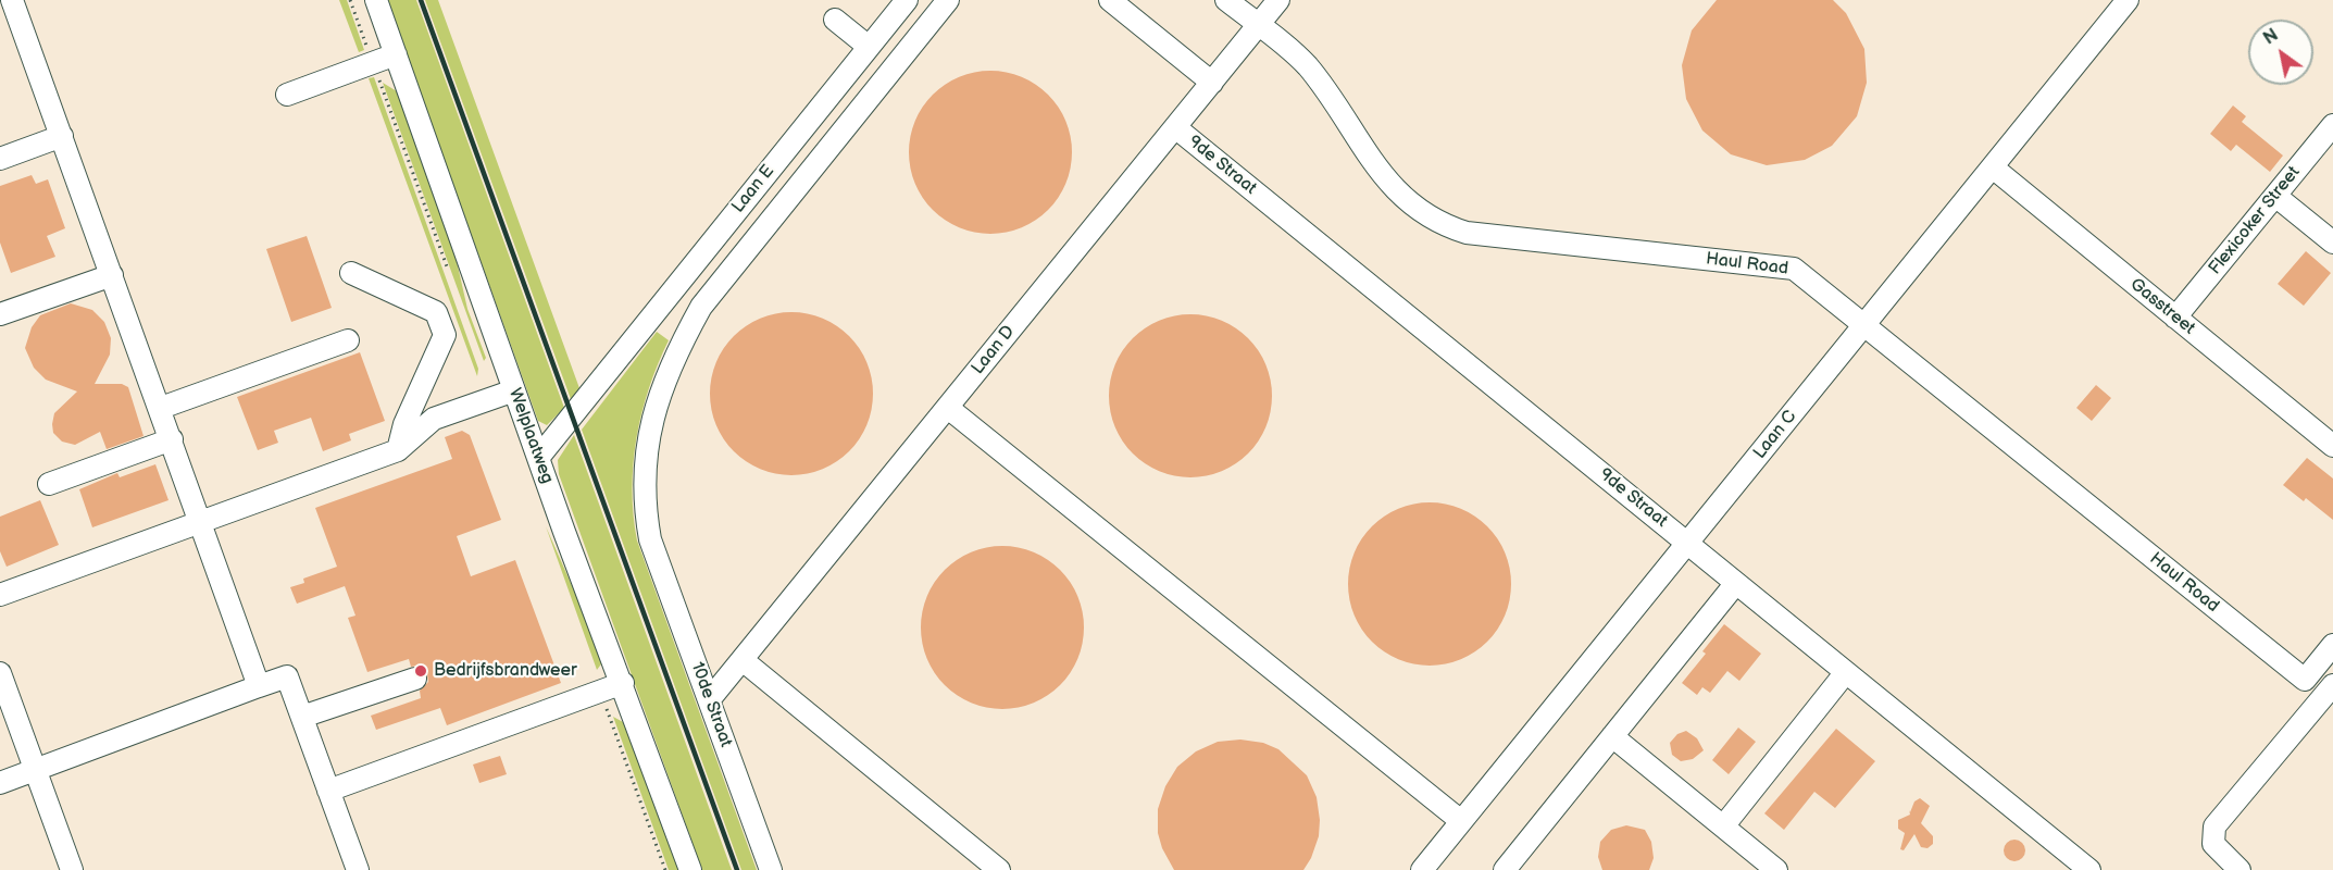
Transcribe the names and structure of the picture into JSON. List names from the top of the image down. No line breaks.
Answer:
{"streets":{"street":["9de Straat","Laan E","Flexicoker Street","Haul Road","Gasstreet","Laan D","Laan C","Welplaatweg","10de Straat"]},"crossings":[["9de Straat","Laan D"],["9de Straat","Laan C"],["Laan E","Welplaatweg"],["Flexicoker Street","Gasstreet"],["Haul Road","Laan D"],["Haul Road","Laan C"],["Gasstreet","Laan C"],["Laan D","10de Straat"]],"places":["Bedrijfsbrandweer"],"north":"top left"}
